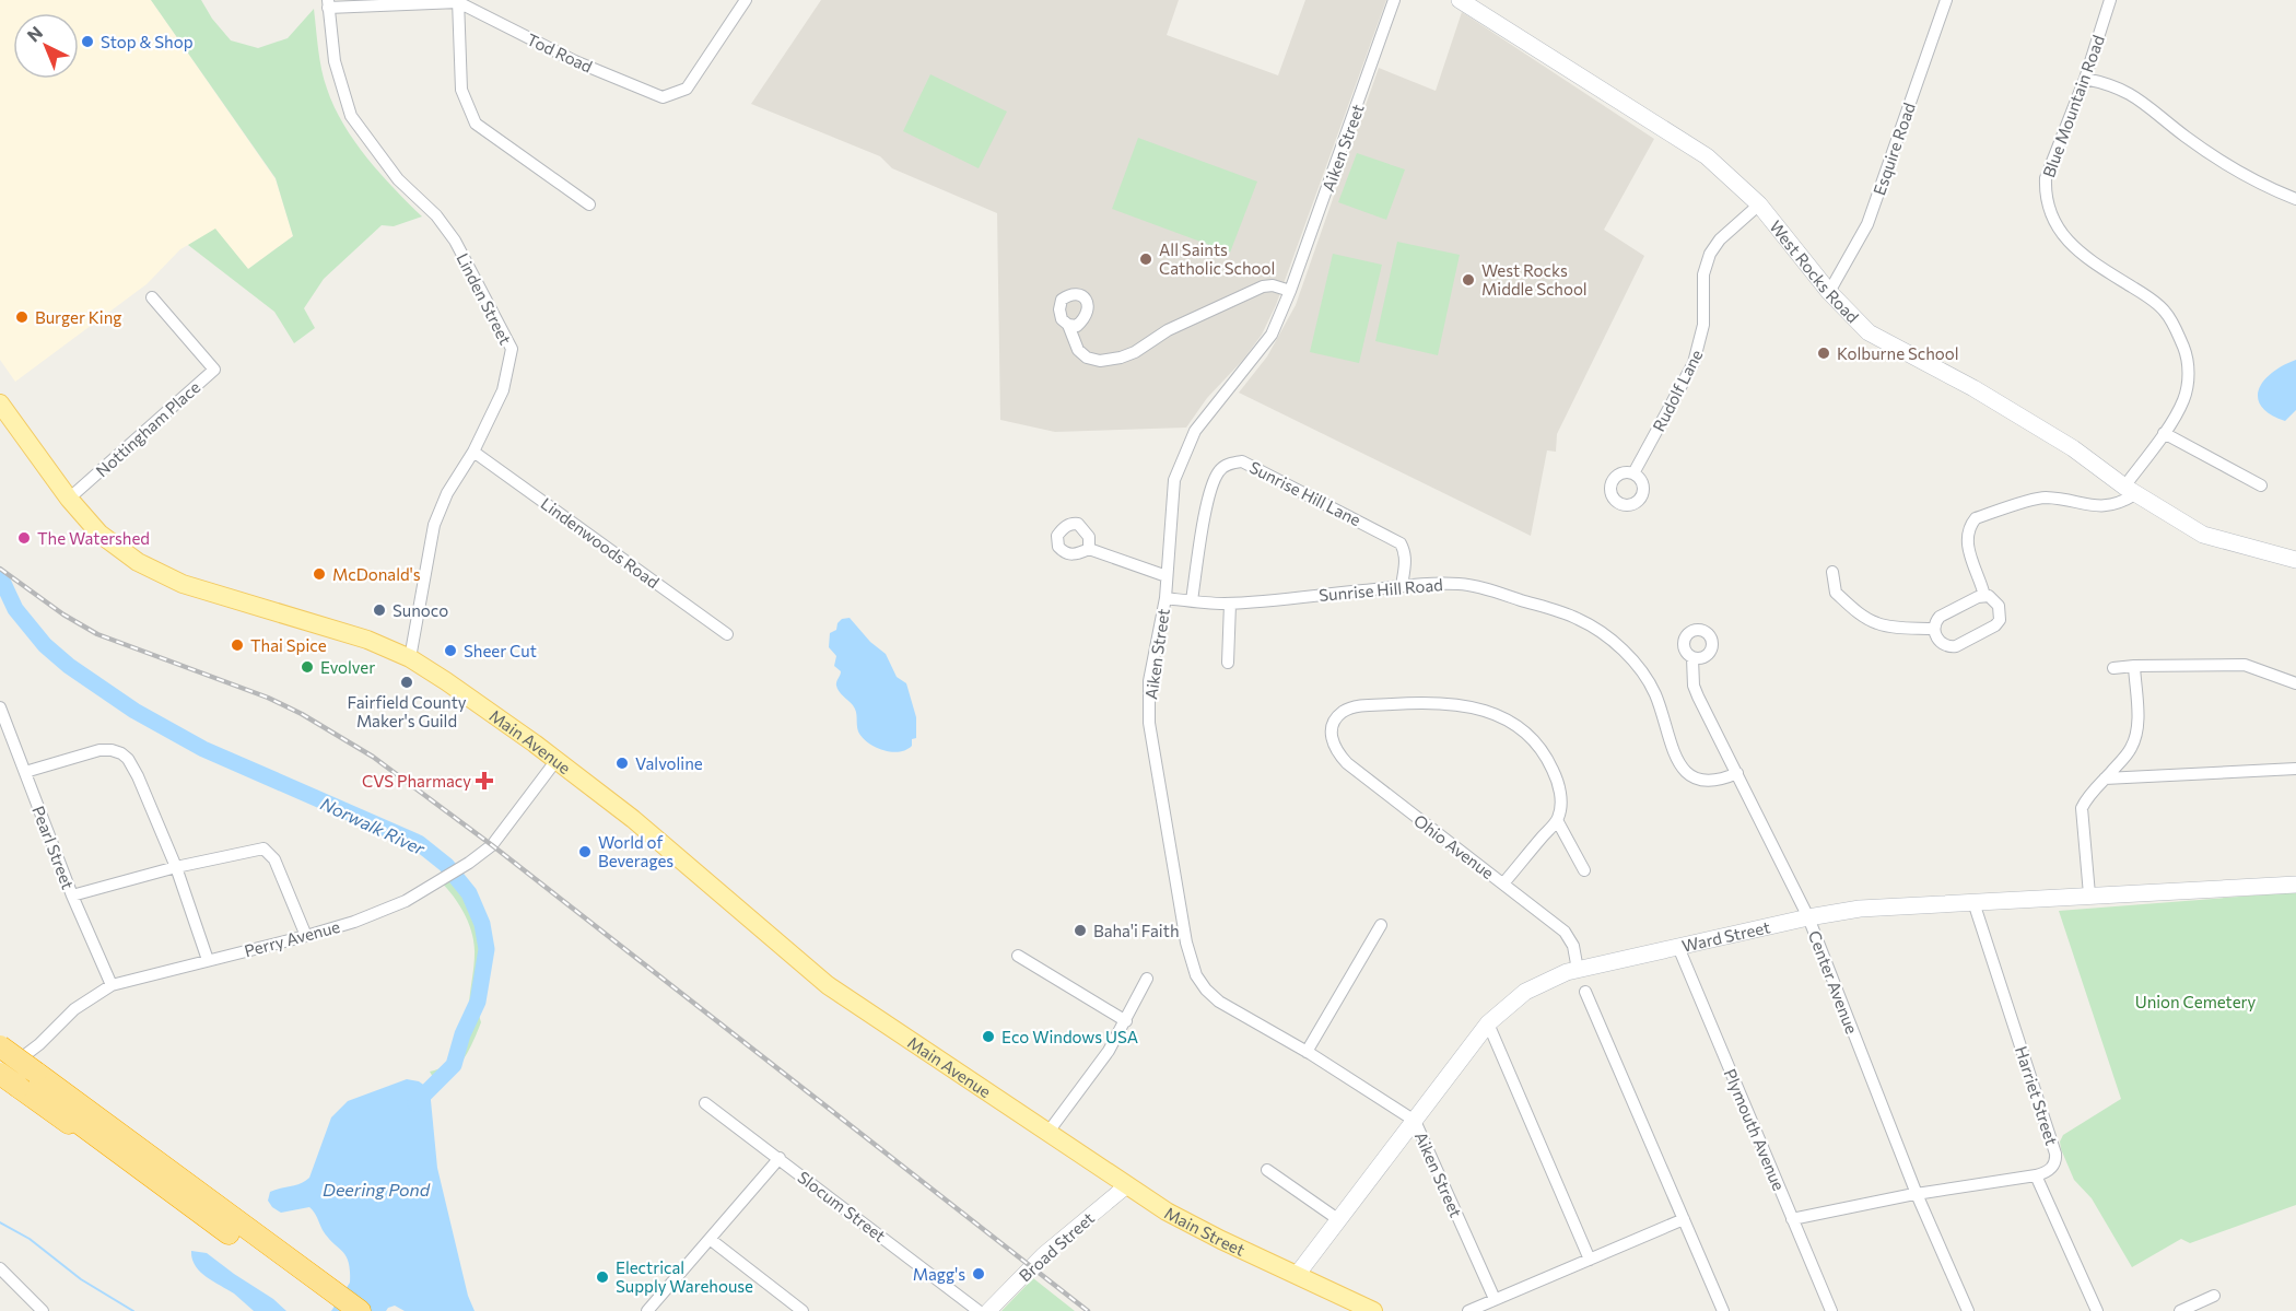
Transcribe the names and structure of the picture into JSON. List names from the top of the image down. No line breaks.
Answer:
{"streets":{"main road":["West Rocks Road","Main Avenue","Ward Street","Main Street"],"street":["Tod Road","Blue Mountain Road","Aiken Street","Esquire Road","Linden Street","Rudolf Lane","Nottingham Place","Sunrise Hill Lane","Lindenwoods Road","Sunrise Hill Road","Ohio Avenue","Pearl Street","Perry Avenue","Center Avenue","Harriet Street","Plymouth Avenue","Slocum Street","Broad Street"]},"crossings":[["Tod Road","Linden Street"],["Blue Mountain Road","West Rocks Road"],["Aiken Street","Sunrise Hill Road"],["Aiken Street","Ward Street"],["Esquire Road","West Rocks Road"],["West Rocks Road","Rudolf Lane"],["Linden Street","Lindenwoods Road"],["Linden Street","Main Avenue"],["Nottingham Place","Main Avenue"],["Sunrise Hill Lane","Sunrise Hill Road"],["Sunrise Hill Road","Center Avenue"],["Main Avenue","Perry Avenue"],["Main Avenue","Main Street"],["Ohio Avenue","Ward Street"],["Pearl Street","Perry Avenue"],["Ward Street","Center Avenue"],["Ward Street","Harriet Street"],["Ward Street","Plymouth Avenue"],["Ward Street","Main Street"],["Main Street","Broad Street"]],"water":["Norwalk River","Deering Pond"],"parks":["Union Cemetery"],"places":{"other":["Stop & Shop","All Saints Catholic School","West Rocks Middle School","Burger King","Kolburne School","The Watershed","McDonald's","Sunoco","Thai Spice","Sheer Cut","Evolver","Fairfield County Maker's Guild","Valvoline","World of Beverages","Baha'i Faith","Eco Windows USA","Magg's","Electrical Supply Warehouse"],"health":["CVS Pharmacy"]},"north":"top left"}
